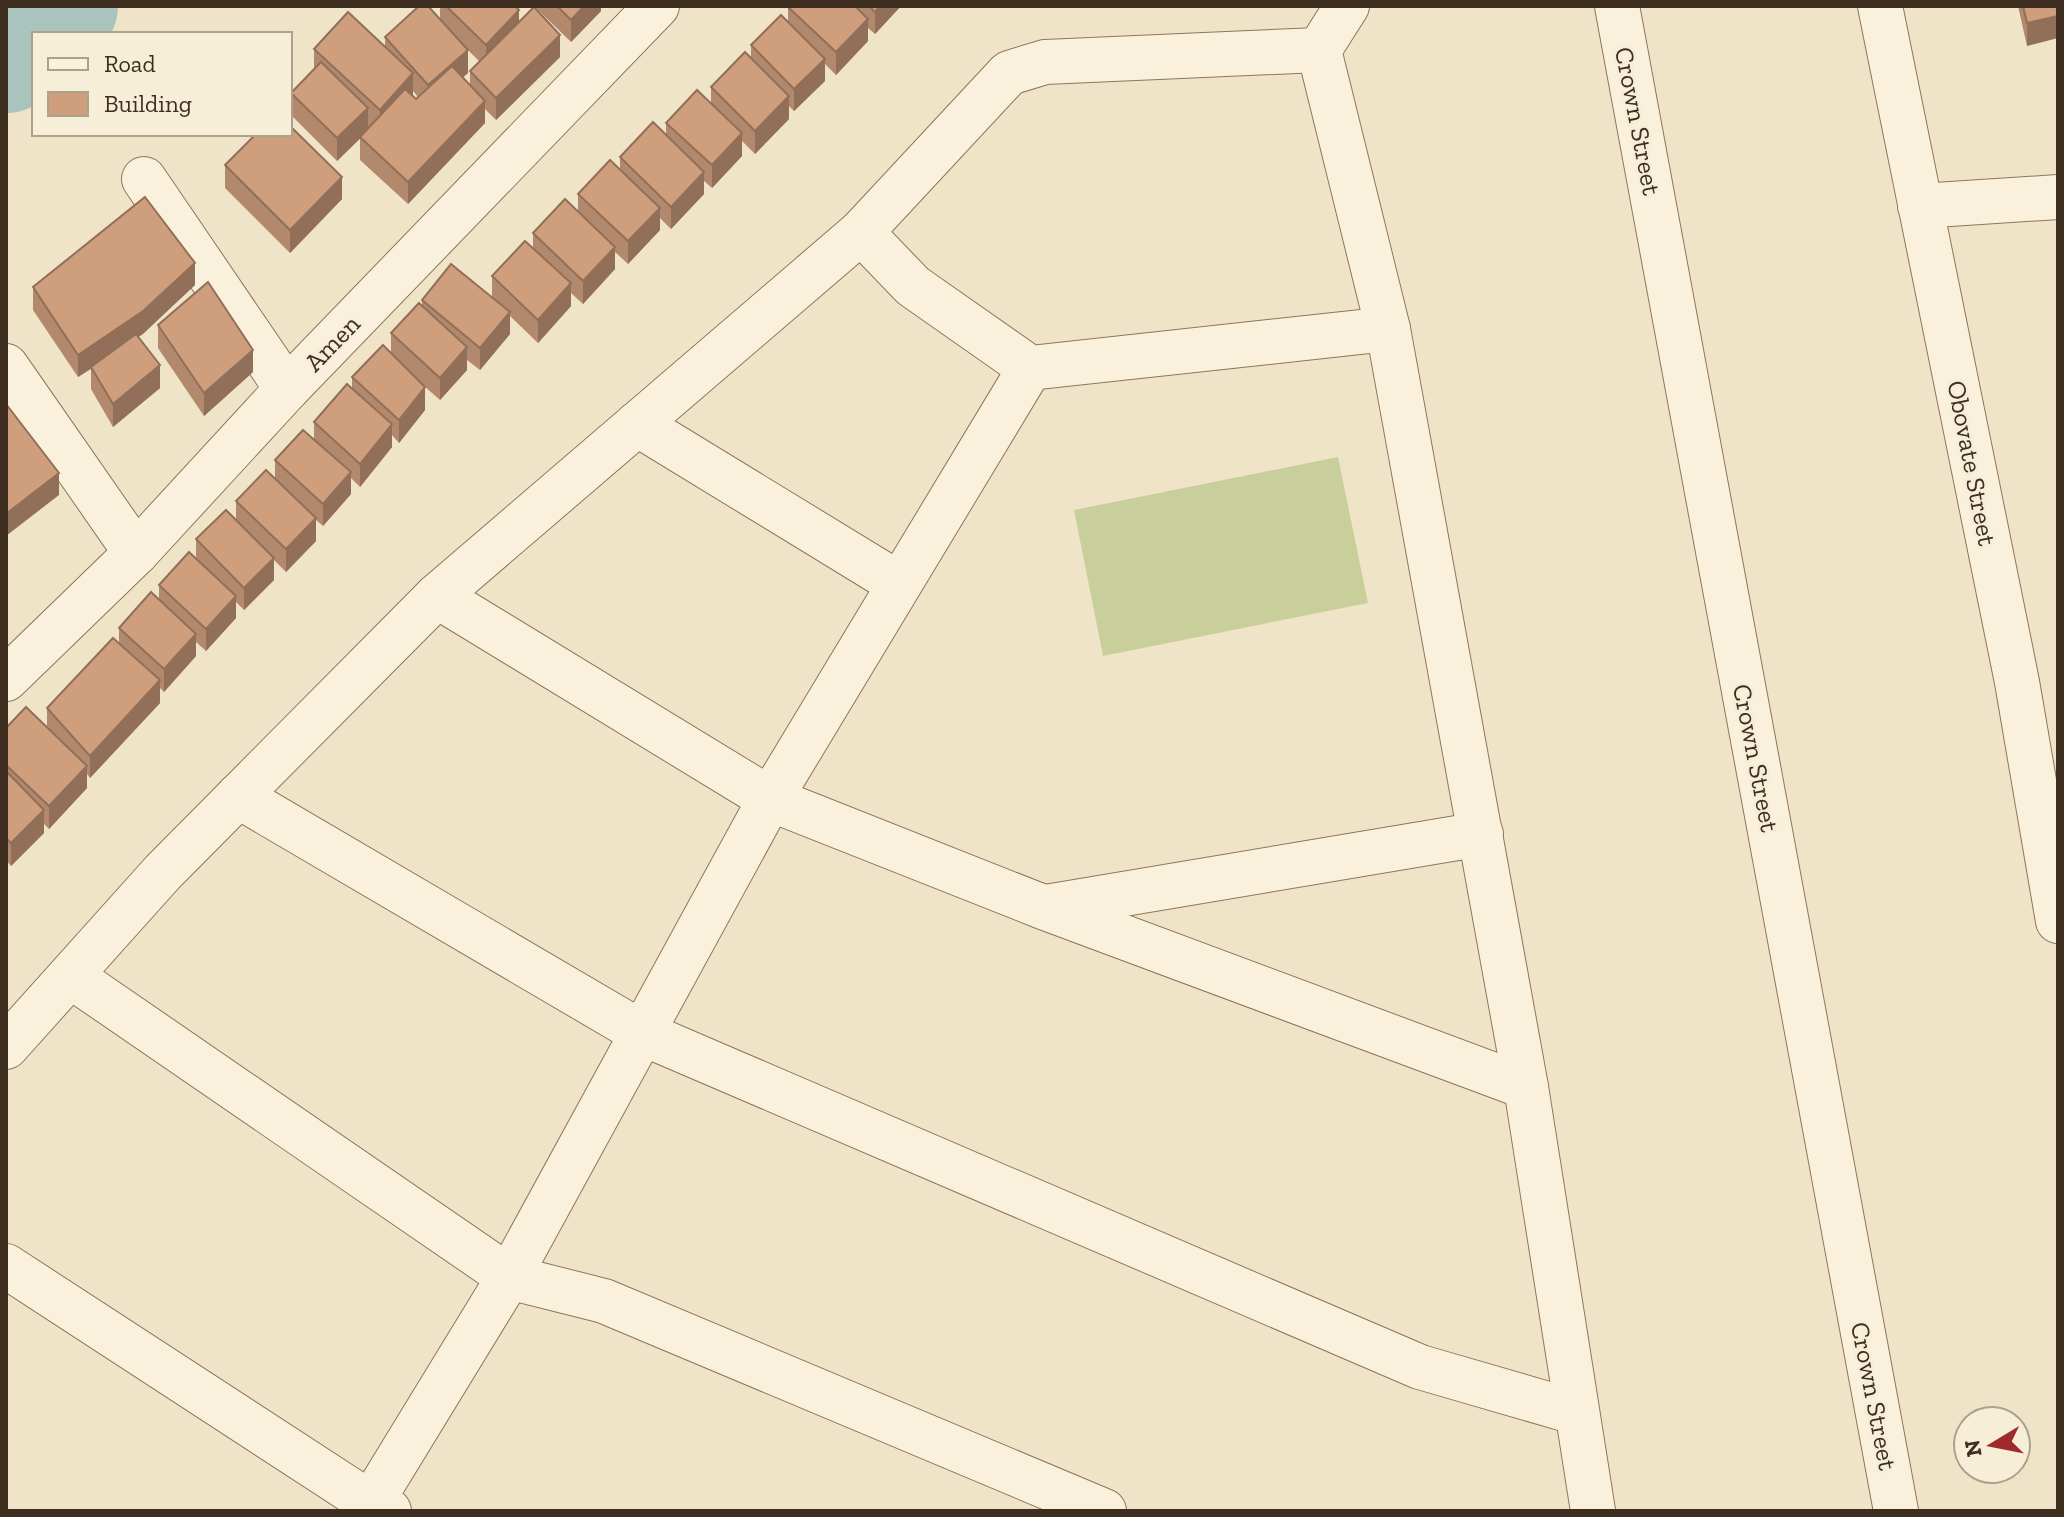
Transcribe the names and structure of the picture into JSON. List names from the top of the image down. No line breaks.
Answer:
{"streets":{"street":["Crown Street","Amen","Obovate Street"]},"legend":["Road","Building"],"north":"left"}
